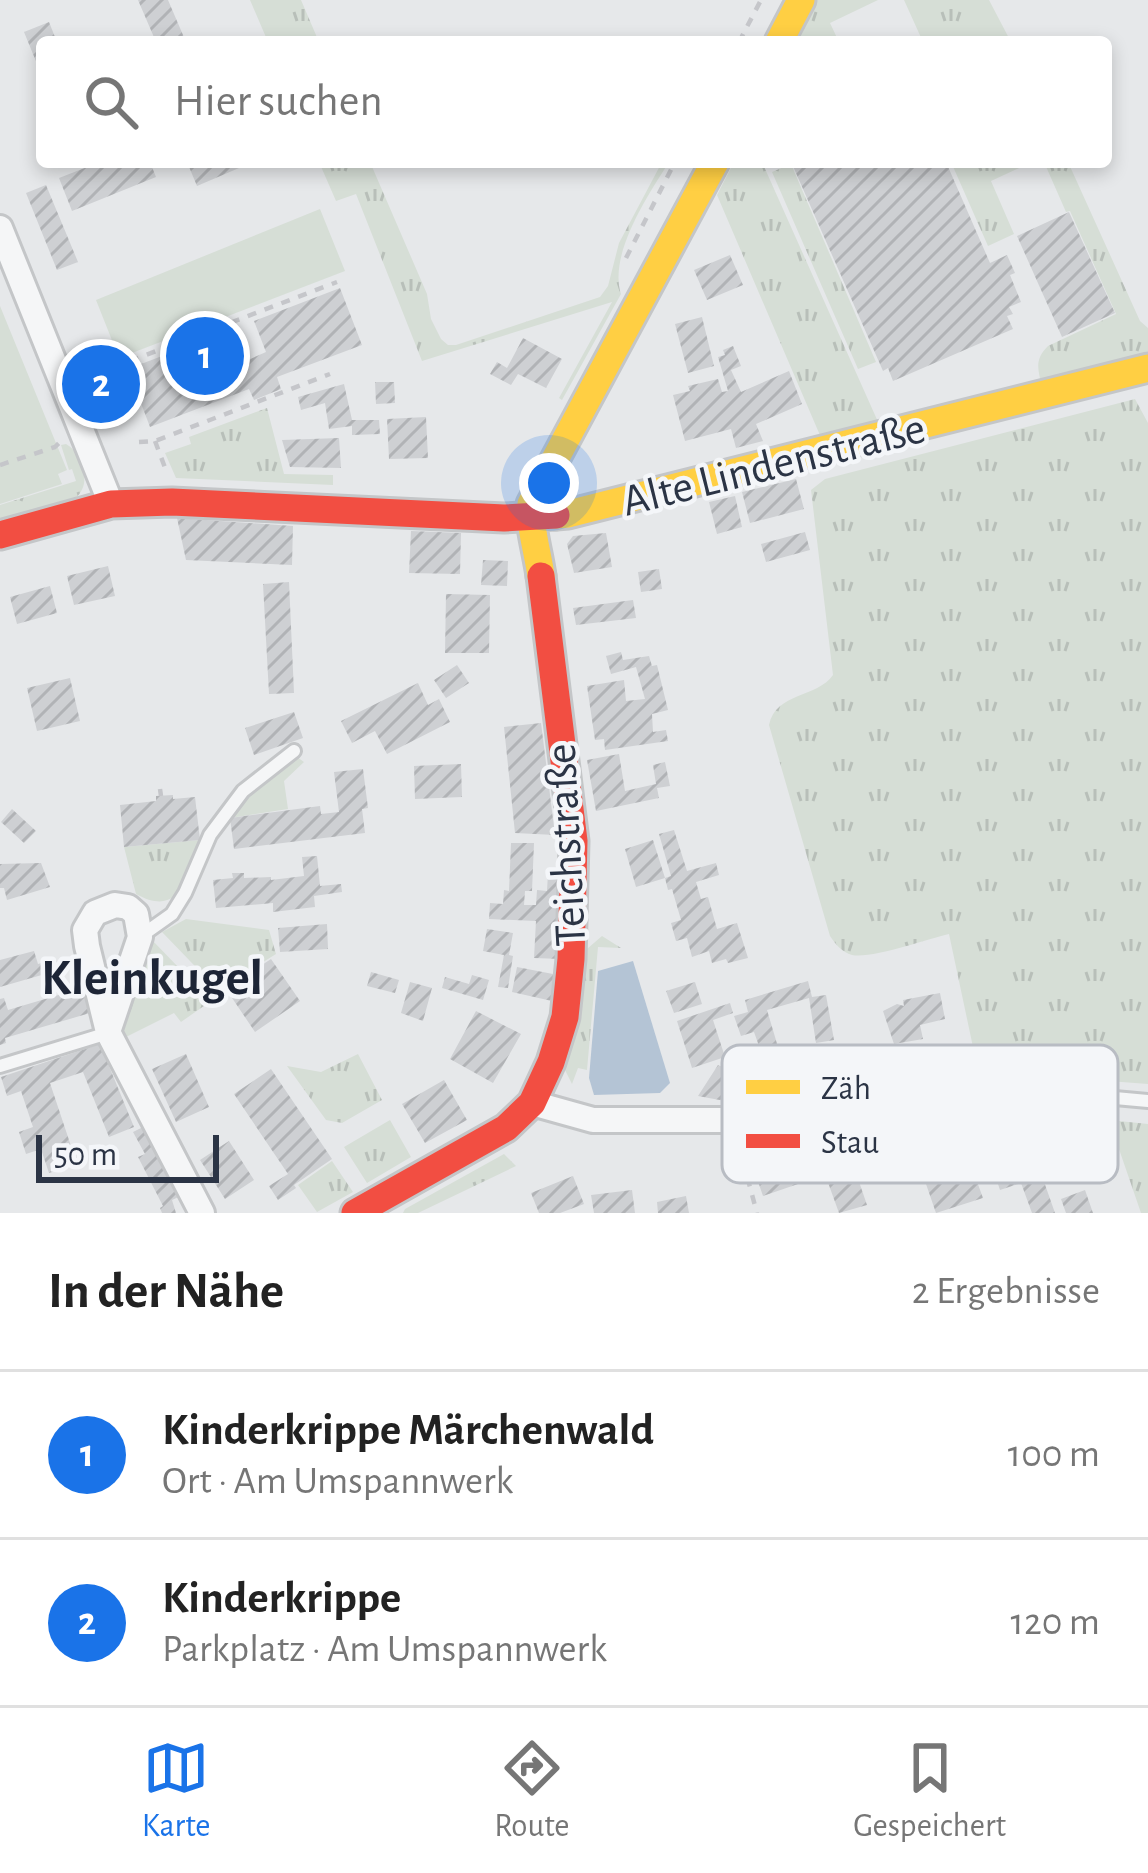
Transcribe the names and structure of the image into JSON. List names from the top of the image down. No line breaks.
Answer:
{"streets":{"street":["Alte Lindenstraße","Teichstraße"]},"crossings":[["Alte Lindenstraße","Teichstraße"]],"districts":["Kleinkugel"],"legend":["Zäh","Stau"],"scale_bar":"50 m","page":{"search":"Hier suchen","pins":["1","2"],"scale":"50 m","heading":["In der Nähe","2 Ergebnisse"],"list":[{"mark":"1","name":"Kinderkrippe Märchenwald","note":"Ort · Am Umspannwerk","value":"100 m"},{"mark":"2","name":"Kinderkrippe","note":"Parkplatz · Am Umspannwerk","value":"120 m"}],"nav":["Karte","Route","Gespeichert"]}}
